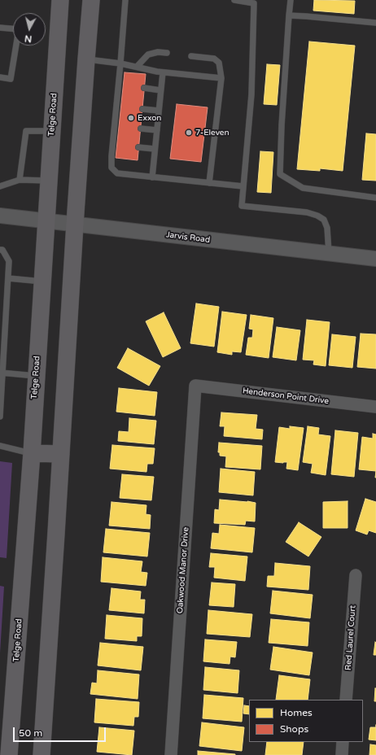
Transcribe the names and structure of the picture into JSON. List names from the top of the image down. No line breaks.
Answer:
{"streets":{"main road":["Telge Road"],"street":["Jarvis Road","Henderson Point Drive","Oakwood Manor Drive","Red Laurel Court"]},"crossings":[["Telge Road","Jarvis Road"],["Henderson Point Drive","Oakwood Manor Drive"]],"places":["Exxon","7-Eleven"],"legend":["Homes","Shops"],"scale_bar":"50 m","north":"bottom"}
